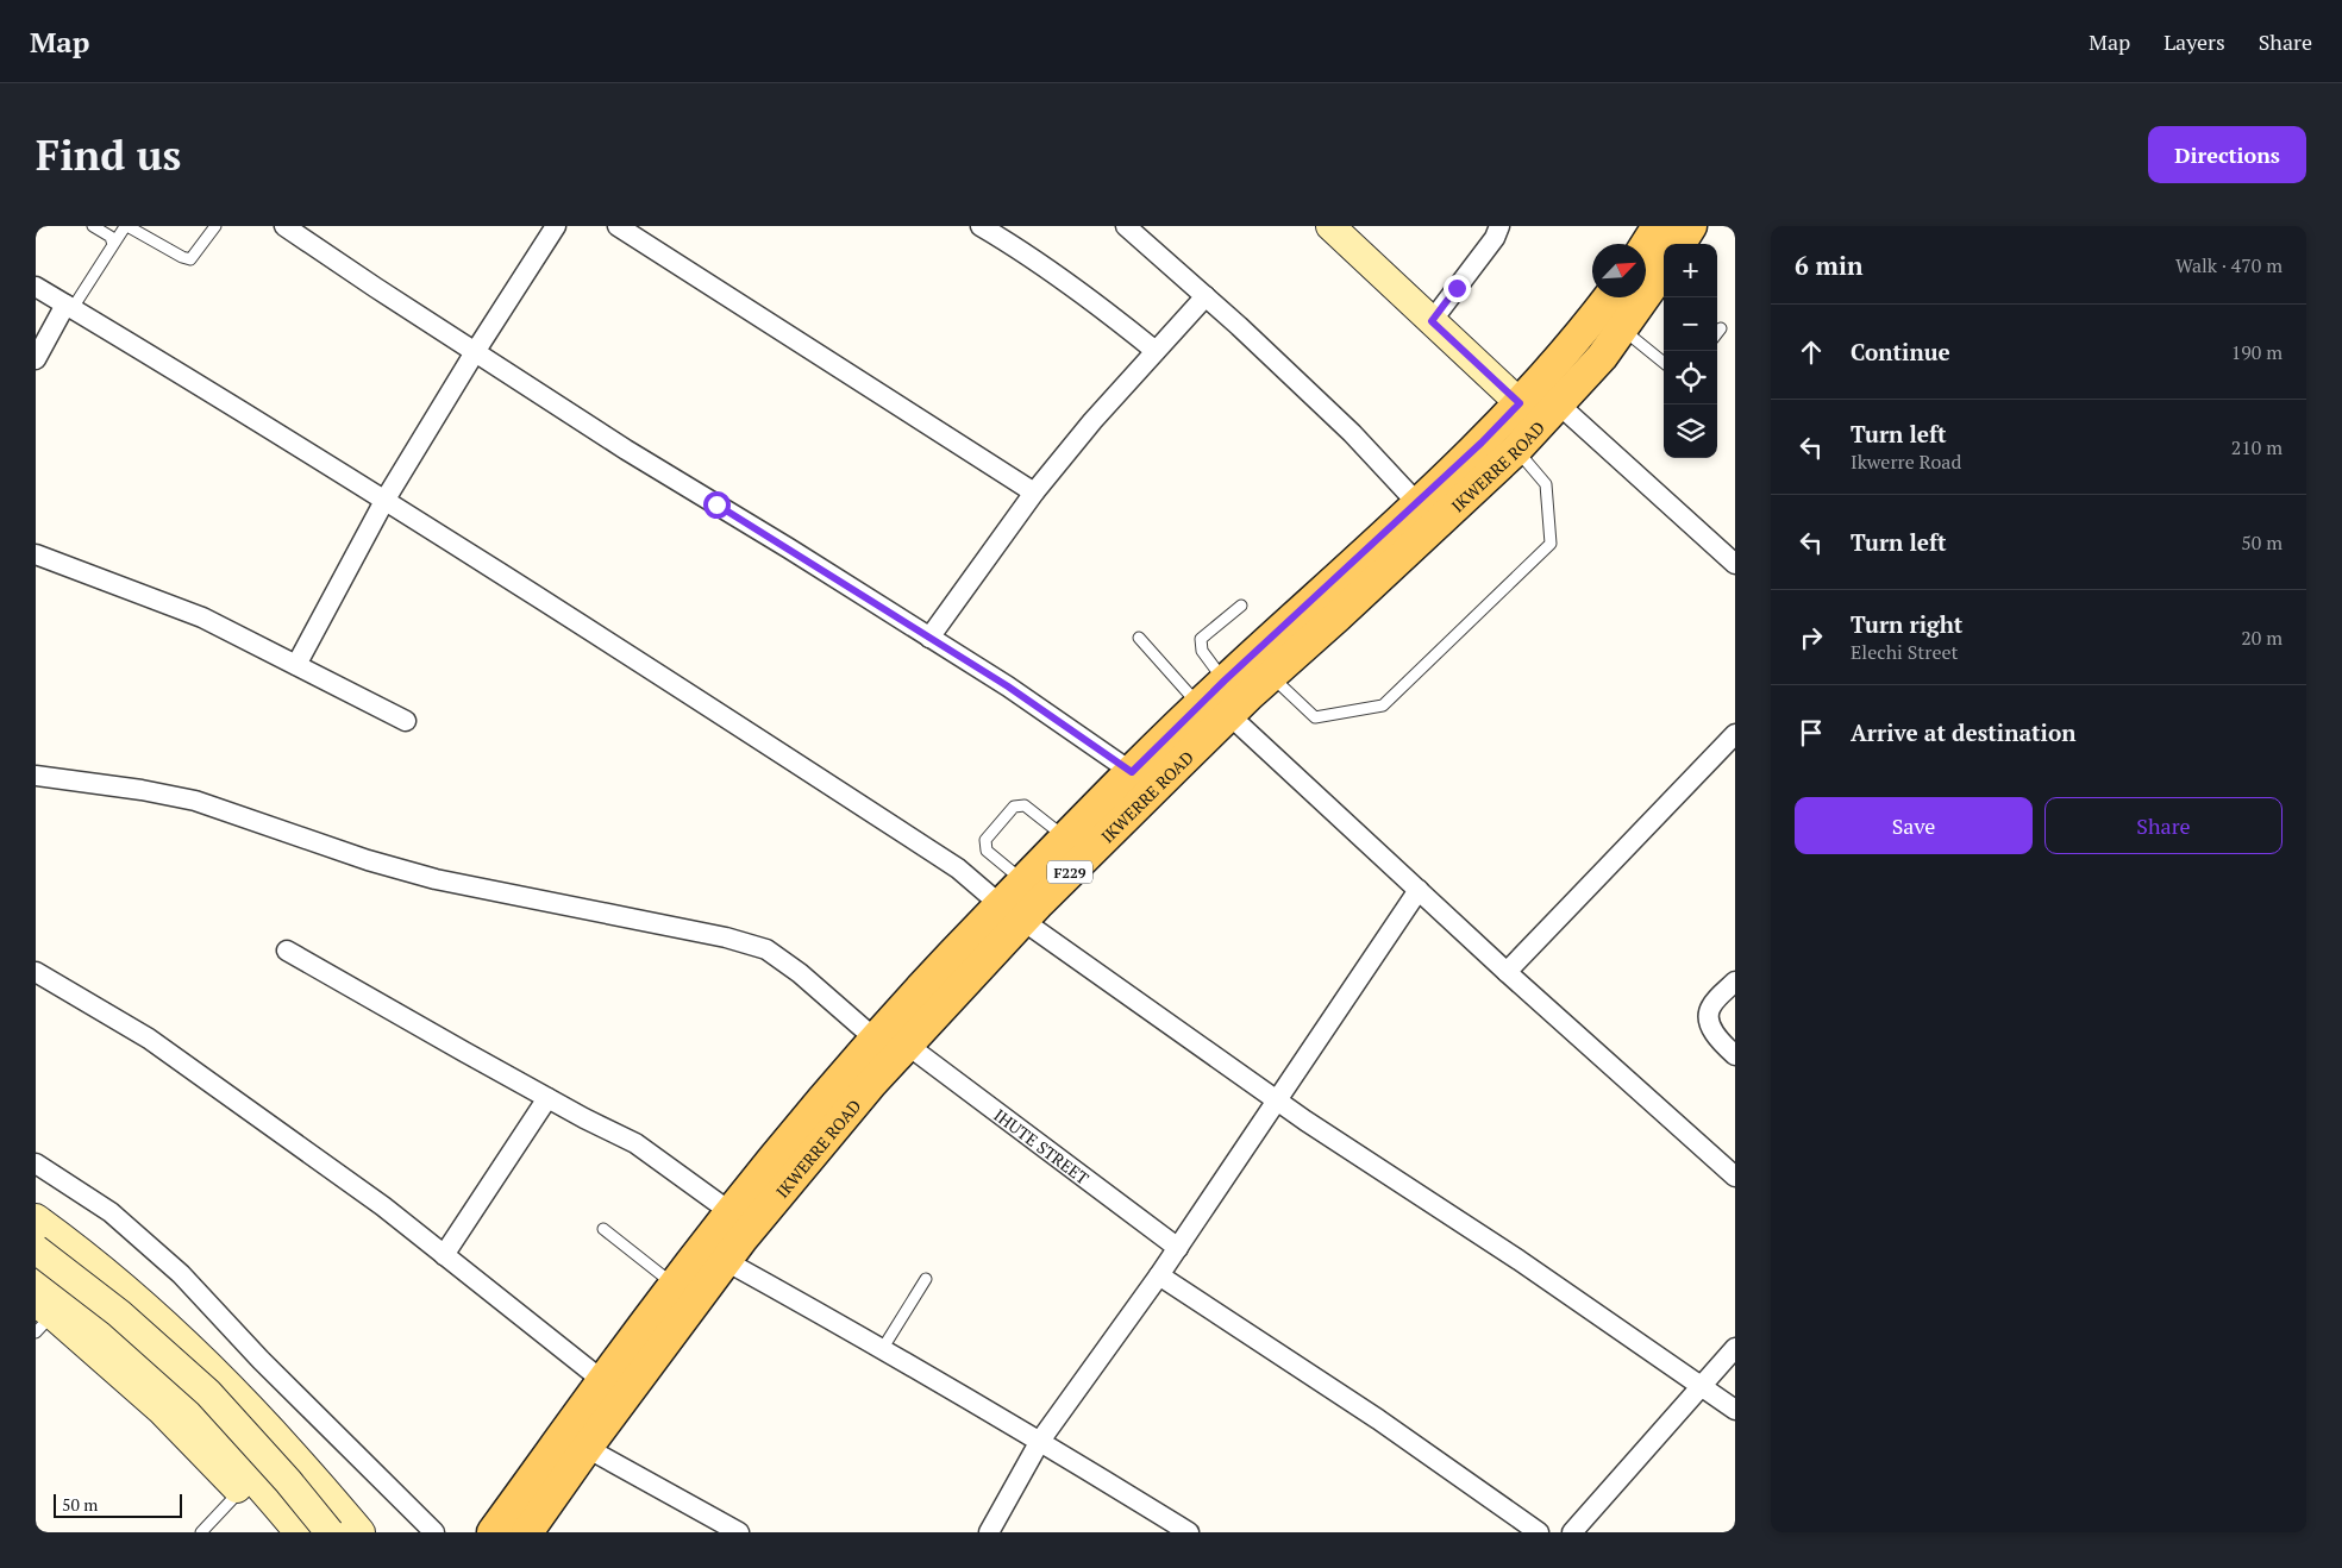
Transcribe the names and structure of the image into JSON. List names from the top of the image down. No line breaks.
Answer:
{"streets":{"main road":["IKWERRE ROAD","F229"],"street":["IHUTE STREET"]},"crossings":[["IKWERRE ROAD","IHUTE STREET"]],"scale_bar":"50 m","north":"top right","page":{"header":"Map","nav":["Map","Layers","Share"],"buttons":["Directions",["Save","Share"]],"title":"Find us","heading":["6 min","Walk · 470 m"],"map_buttons":["+","−"],"list":[["Continue","190 m"],["Turn left","Ikwerre Road","210 m"],["Turn left","50 m"],["Turn right","Elechi Street","20 m"],"Arrive at destination"],"scale":"50 m"}}
